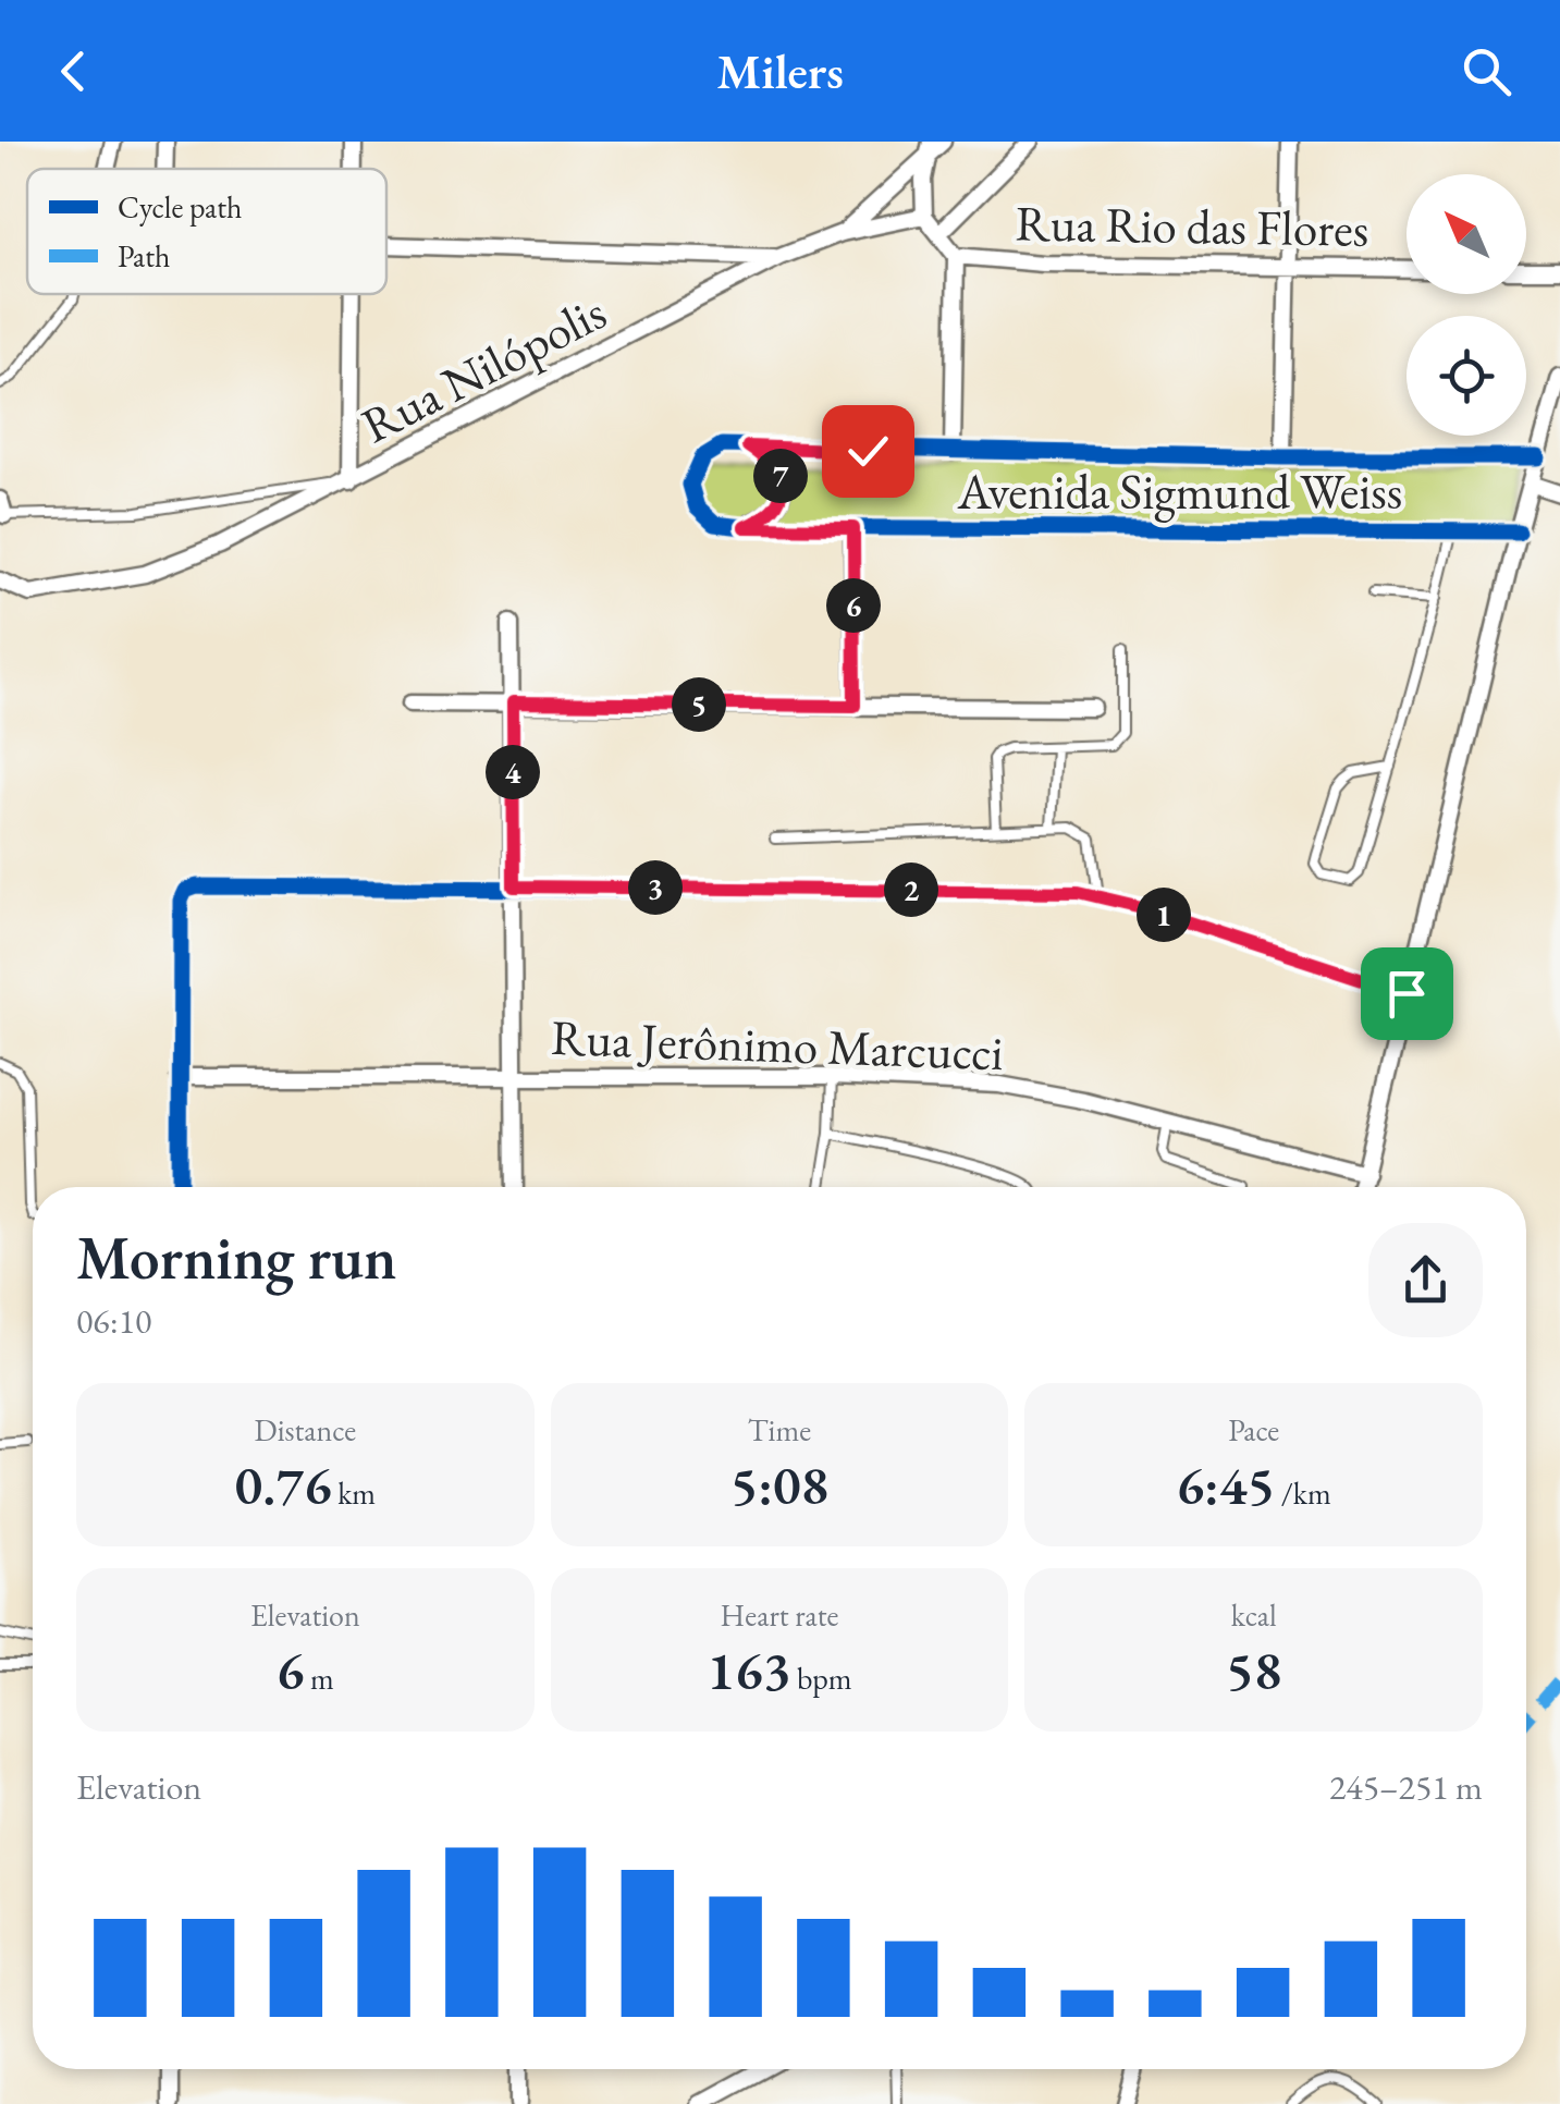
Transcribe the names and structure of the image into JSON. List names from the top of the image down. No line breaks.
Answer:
{"streets":{"street":["Rua Rio das Flores","Rua Nilópolis","Avenida Sigmund Weiss","Rua Jerônimo Marcucci"]},"legend":["Cycle path","Path"],"north":"top left","page":{"header":"Milers","pins":["7","6","5","4","3","2","1"],"heading":["Morning run","06:10"],"stats":[["Distance","0.76 km"],["Time","5:08"],["Pace","6:45 /km"],["Elevation","6 m"],["Heart rate","163 bpm"],["kcal","58"]],"chart":["Elevation","245–251 m"]}}
